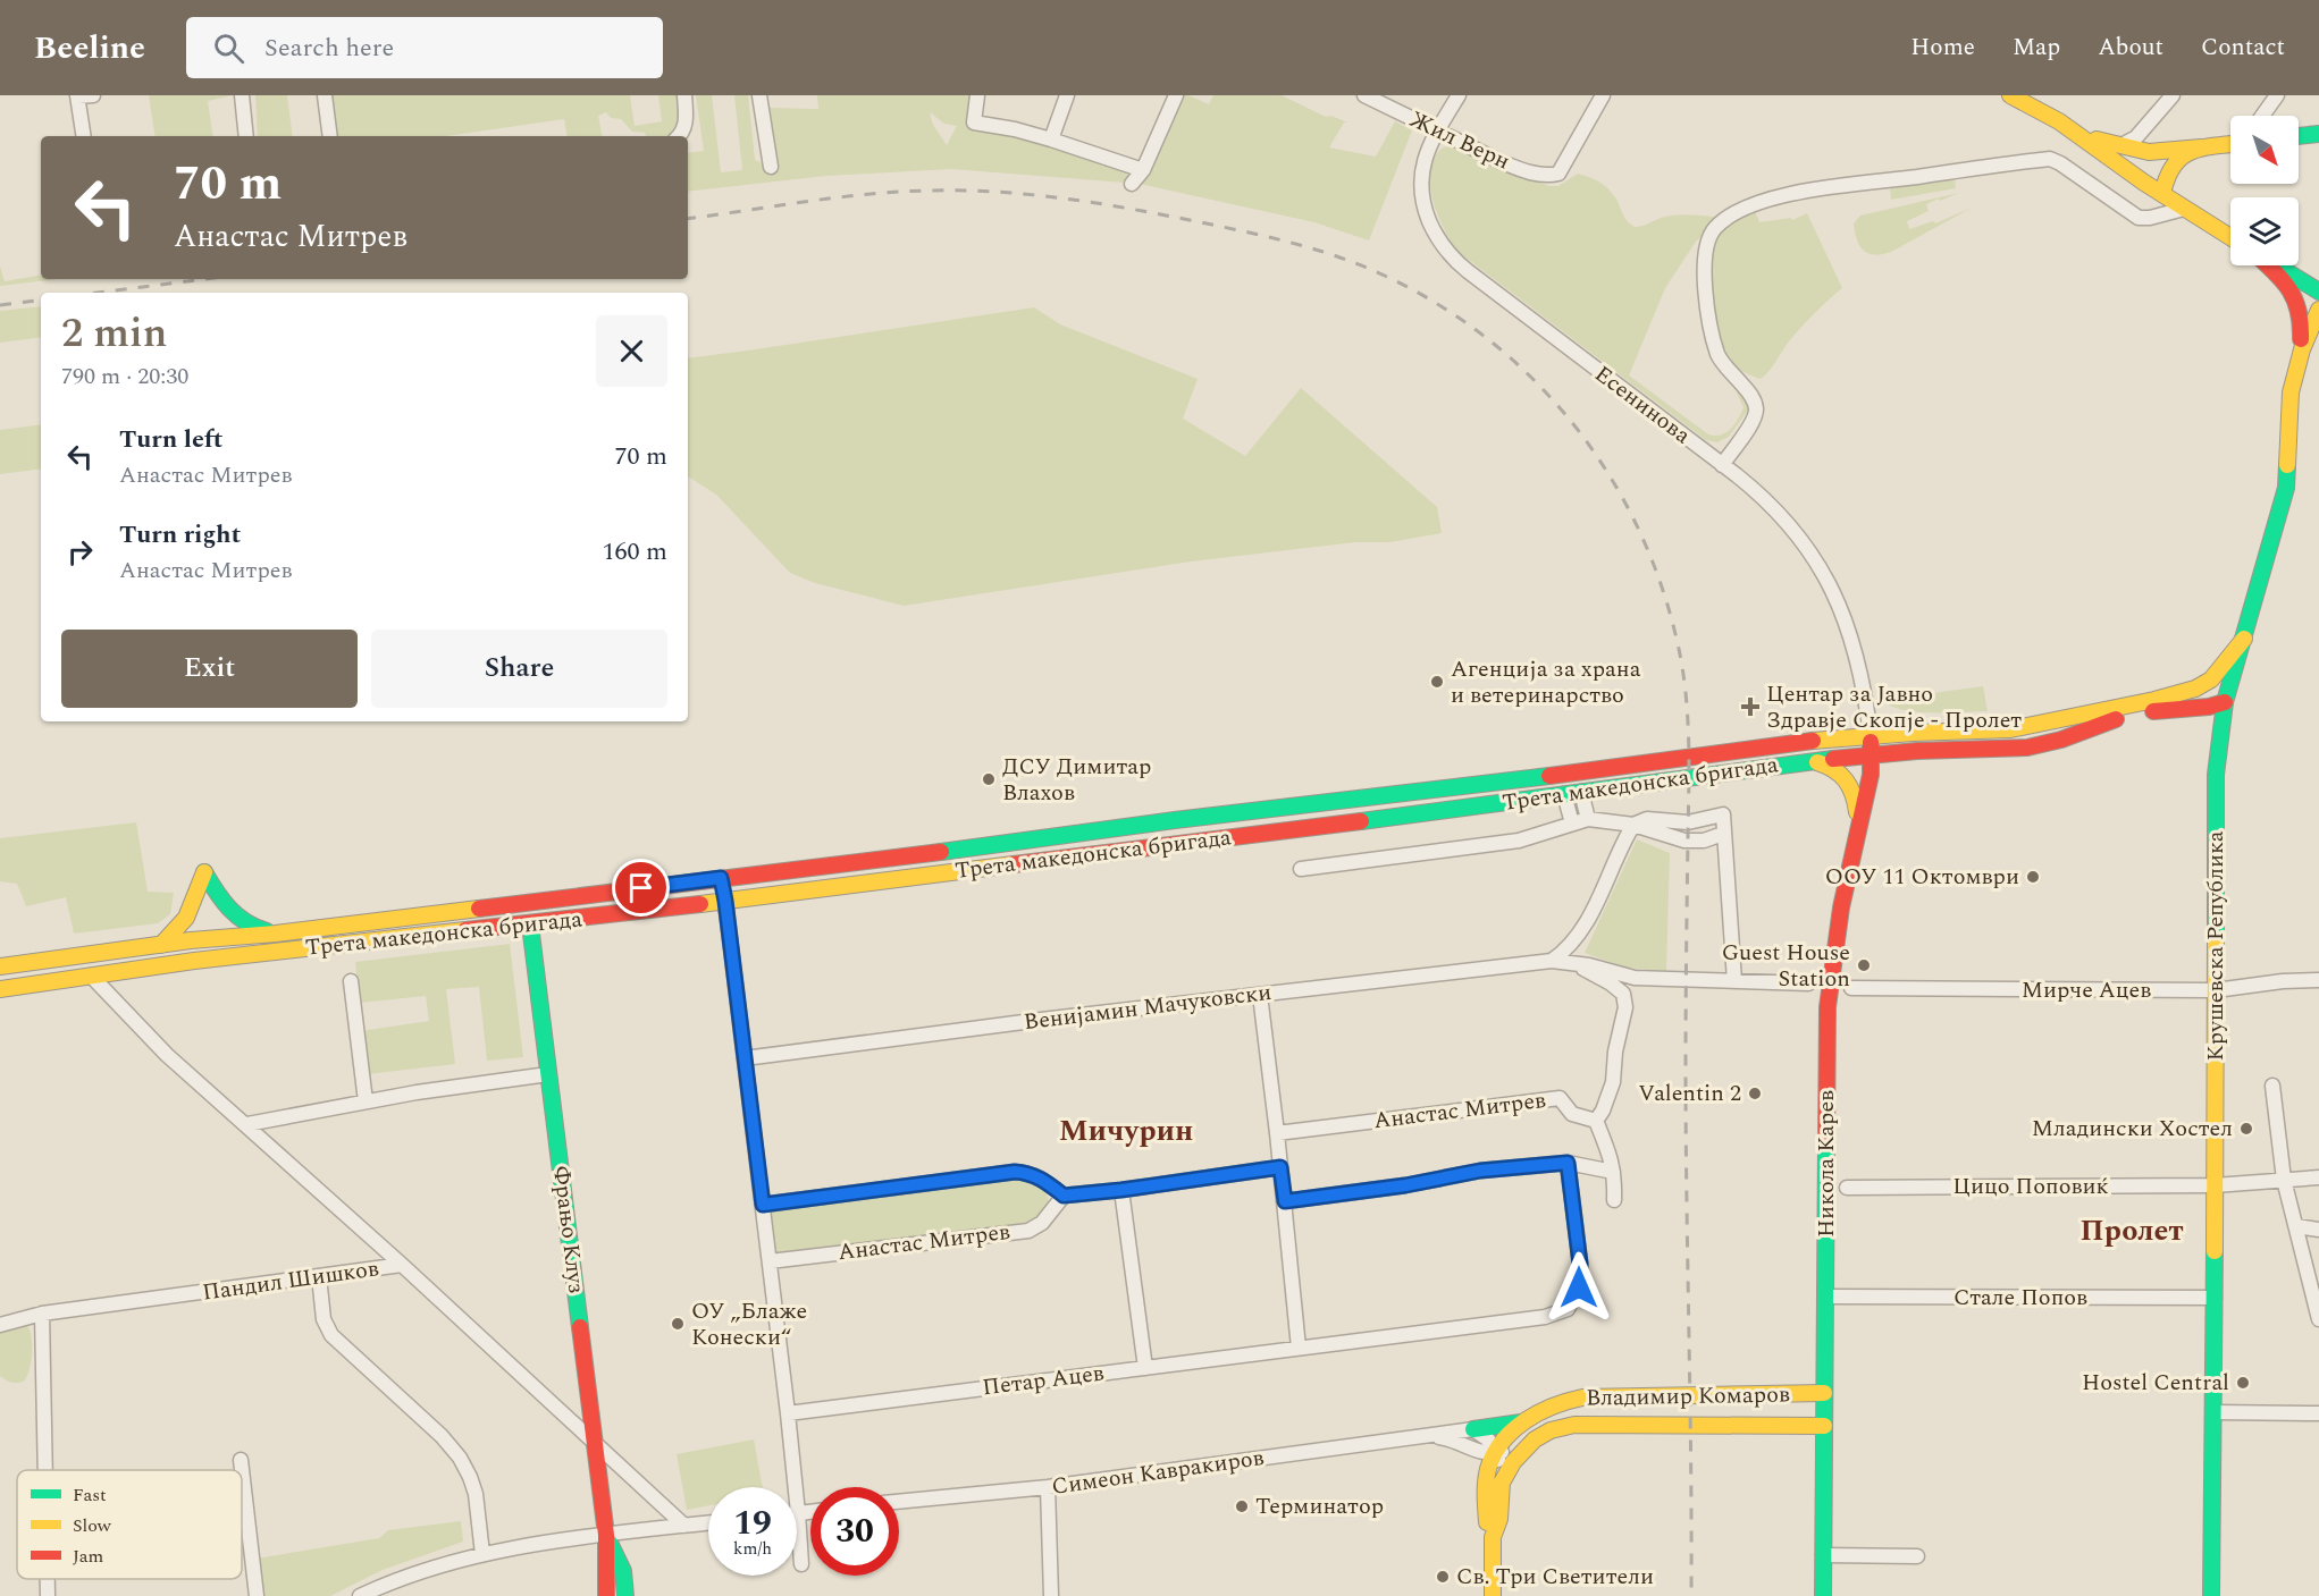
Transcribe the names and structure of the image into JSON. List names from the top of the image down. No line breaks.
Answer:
{"streets":{"street":["Жил Верн","Есенинова","Трета македонска бригада","Крушевска Република","Мирче Ацев","Венијамин Мачуковски","Анастас Митрев","Никола Карев","Цицо Поповиќ","Фрањо Клуз","Пандил Шишков","Стале Попов","Петар Ацев","Владимир Комаров","Симеон Кавракиров"]},"crossings":[["Жил Верн","Есенинова"],["Есенинова","Трета македонска бригада"],["Есенинова","Никола Карев"],["Трета македонска бригада","Крушевска Република"],["Трета македонска бригада","Никола Карев"],["Трета македонска бригада","Фрањо Клуз"],["Крушевска Република","Мирче Ацев"],["Крушевска Република","Цицо Поповиќ"],["Крушевска Република","Стале Попов"],["Никола Карев","Стале Попов"],["Никола Карев","Владимир Комаров"],["Фрањо Клуз","Пандил Шишков"],["Владимир Комаров","Симеон Кавракиров"]],"districts":["Мичурин","Пролет"],"places":{"other":["Агенција за храна и ветеринарство","ДСУ Димитар Влахов","ООУ 11 Октомври","Guest House Station","Valentin 2","Младински Хостел","ОУ „Блаже Конески“","Hostel Central","Терминатор","Св. Три Светители"],"health":["Центар за Јавно Здравје Скопје - Пролет"]},"legend":["Fast","Slow","Jam"],"north":"bottom right","page":{"header":"Beeline","search":"Search here","nav":["Home","Map","About","Contact"],"turn":["70 m","Анастас Митрев"],"heading":["2 min","790 m · 20:30"],"list":[{"name":"Turn left","note":"Анастас Митрев","value":"70 m"},{"name":"Turn right","note":"Анастас Митрев","value":"160 m"}],"buttons":["Exit","Share"],"speed":"19 km/h","limit":"30"}}
